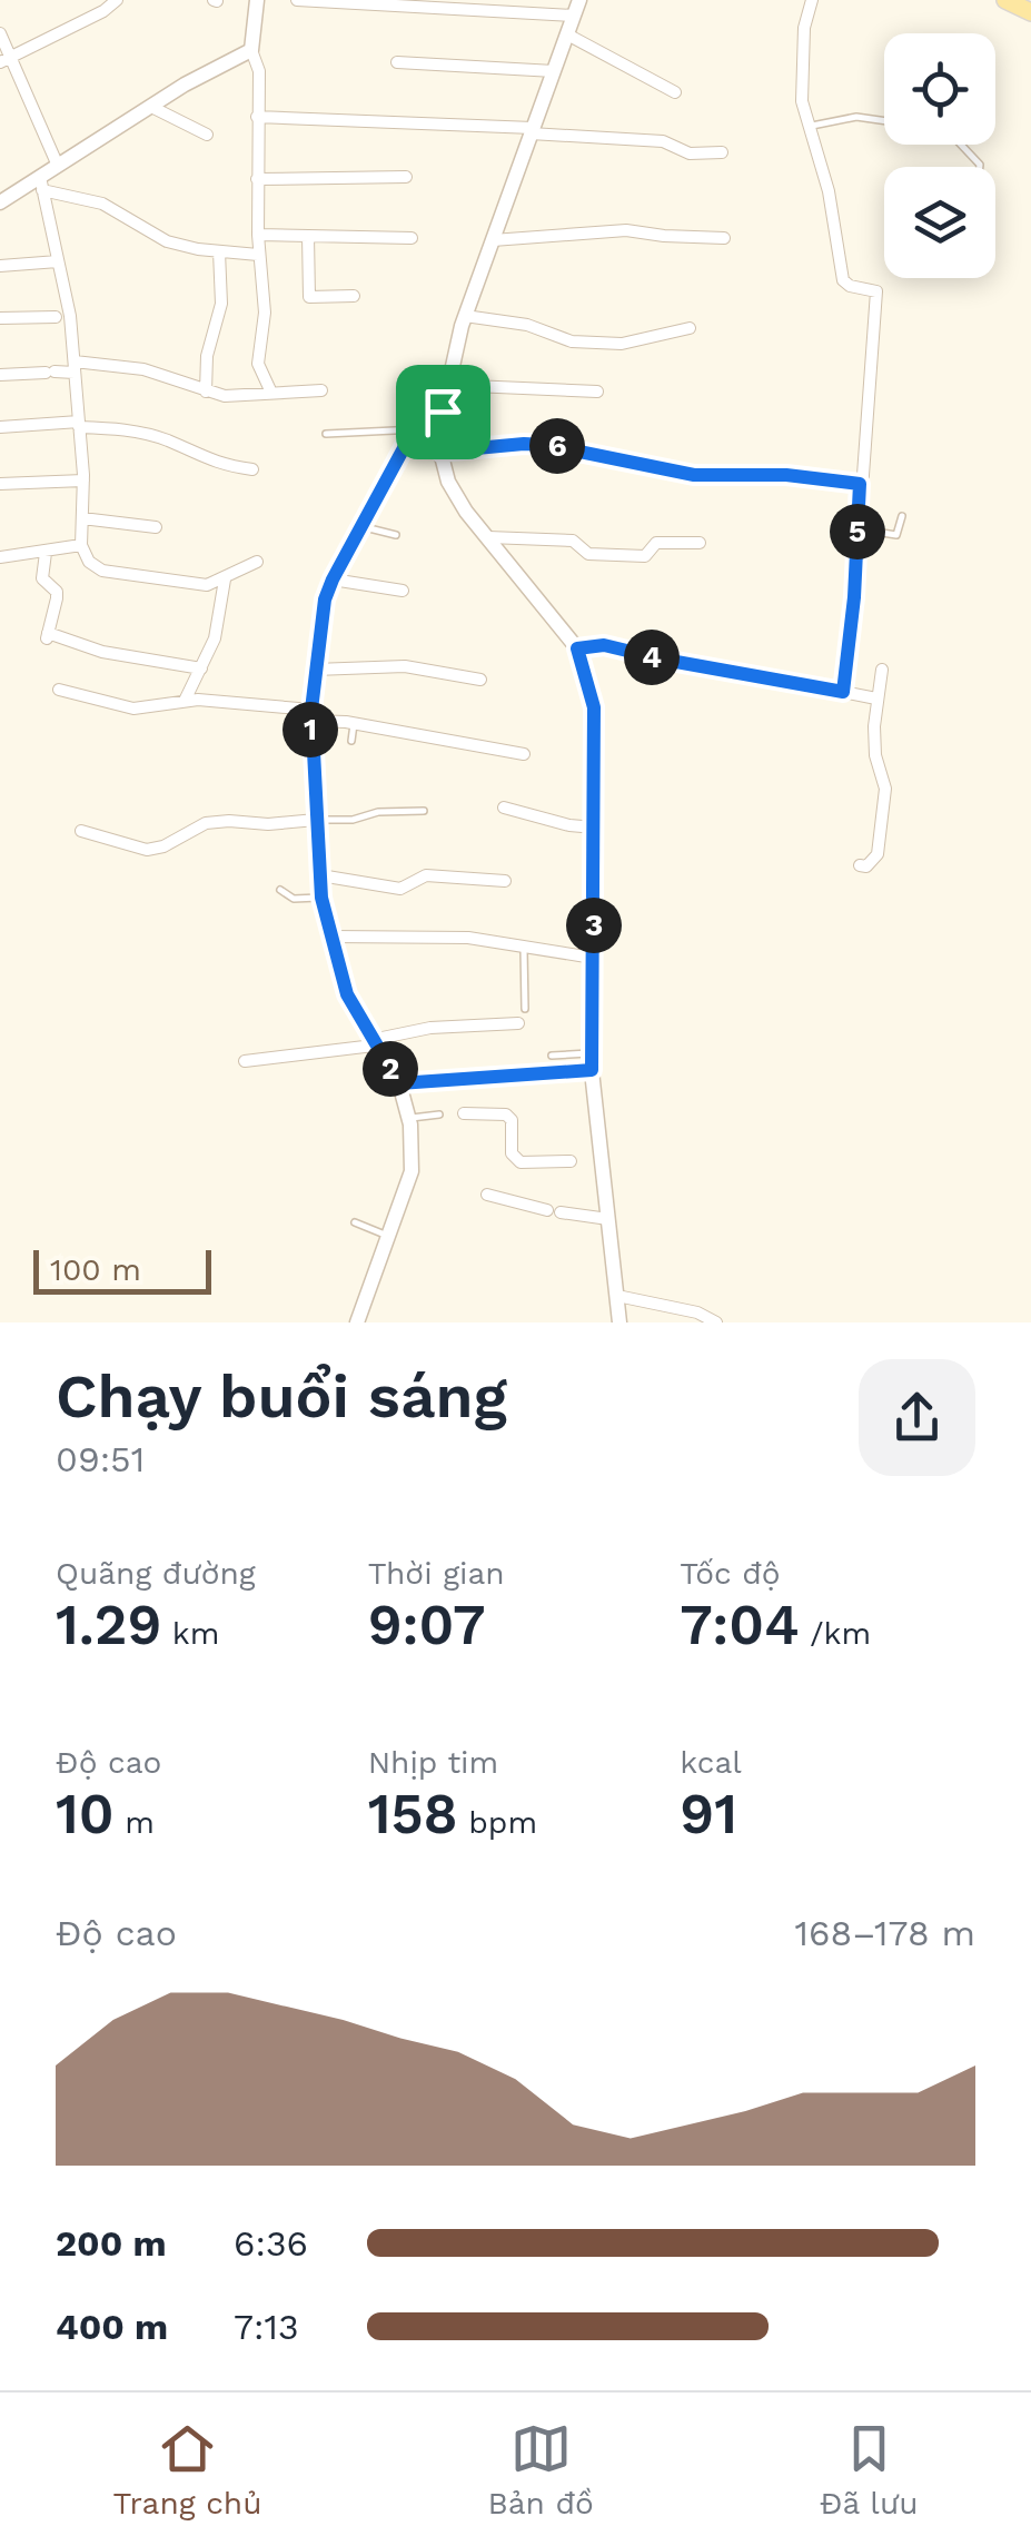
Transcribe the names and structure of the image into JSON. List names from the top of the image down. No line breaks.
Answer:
{"scale_bar":"100 m","page":{"pins":["6","5","4","1","3","2"],"scale":"100 m","heading":["Chạy buổi sáng","09:51"],"stats":[["Quãng đường","1.29 km"],["Thời gian","9:07"],["Tốc độ","7:04 /km"],["Độ cao","10 m"],["Nhịp tim","158 bpm"],["kcal","91"]],"chart":["Độ cao","168–178 m"],"list":[{"name":"200 m","note":"6:36"},{"name":"400 m","note":"7:13"}],"tabs":["Trang chủ","Bản đồ","Đã lưu"]}}
